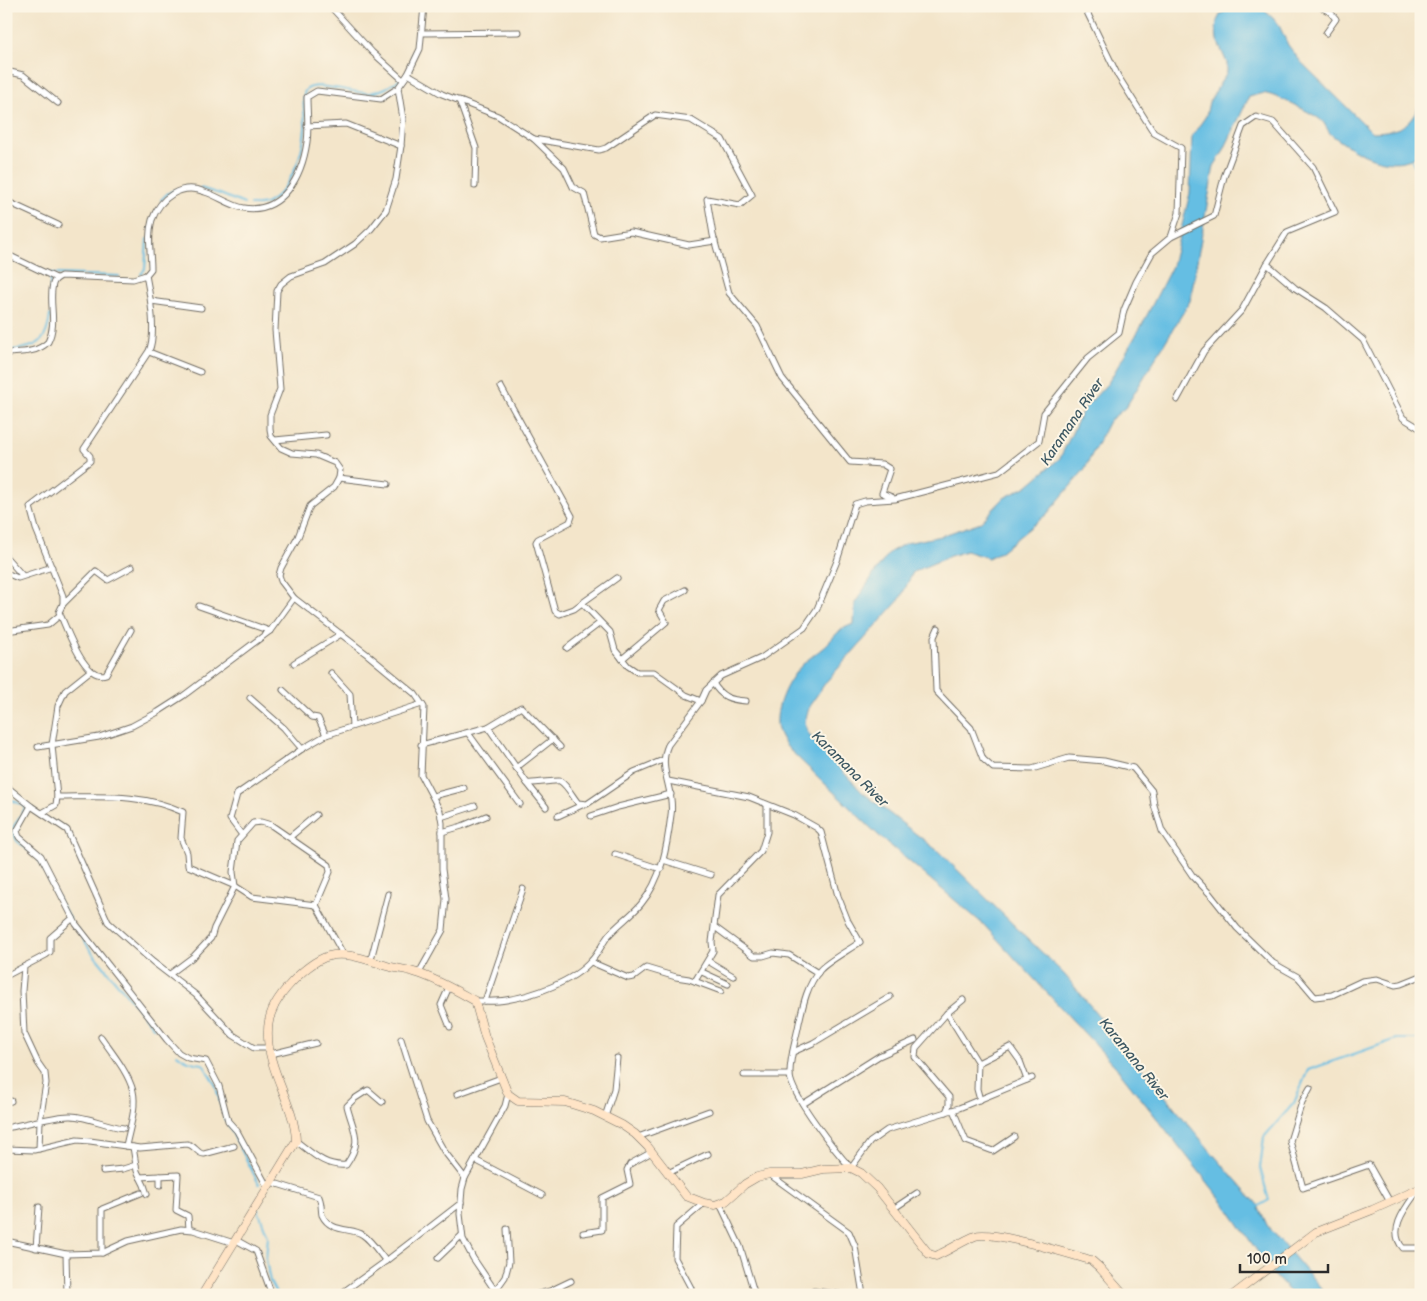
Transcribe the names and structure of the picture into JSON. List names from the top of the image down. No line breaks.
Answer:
{"water":["Karamana River"],"scale_bar":"100 m"}
